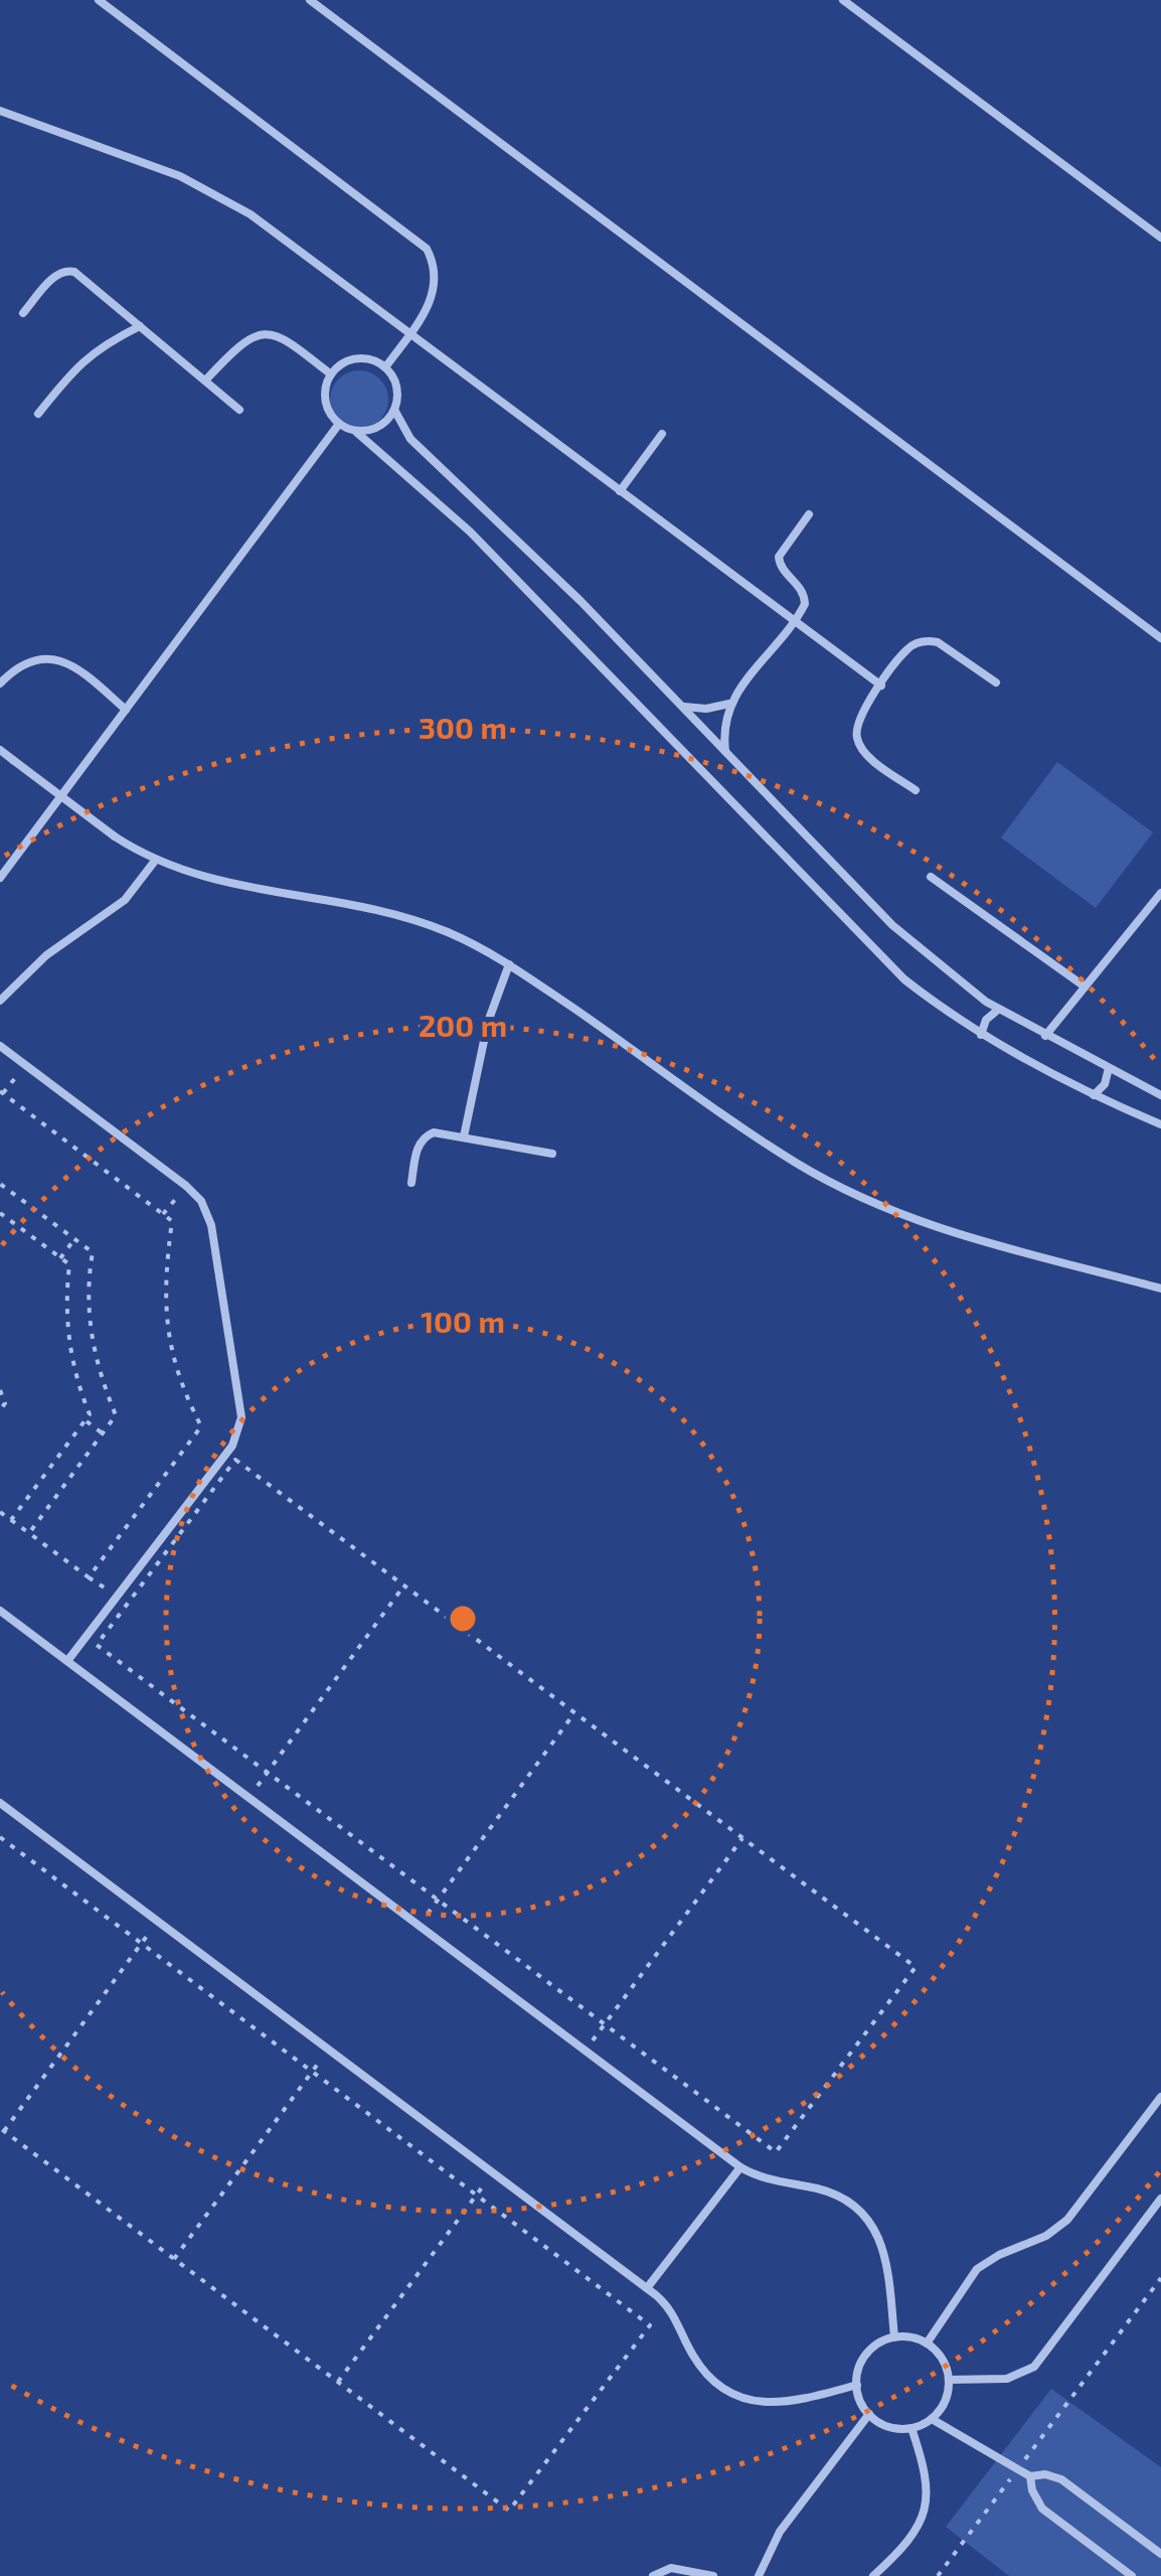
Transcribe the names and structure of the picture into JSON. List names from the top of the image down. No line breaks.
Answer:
{"rings":["300 m","200 m","100 m"]}
